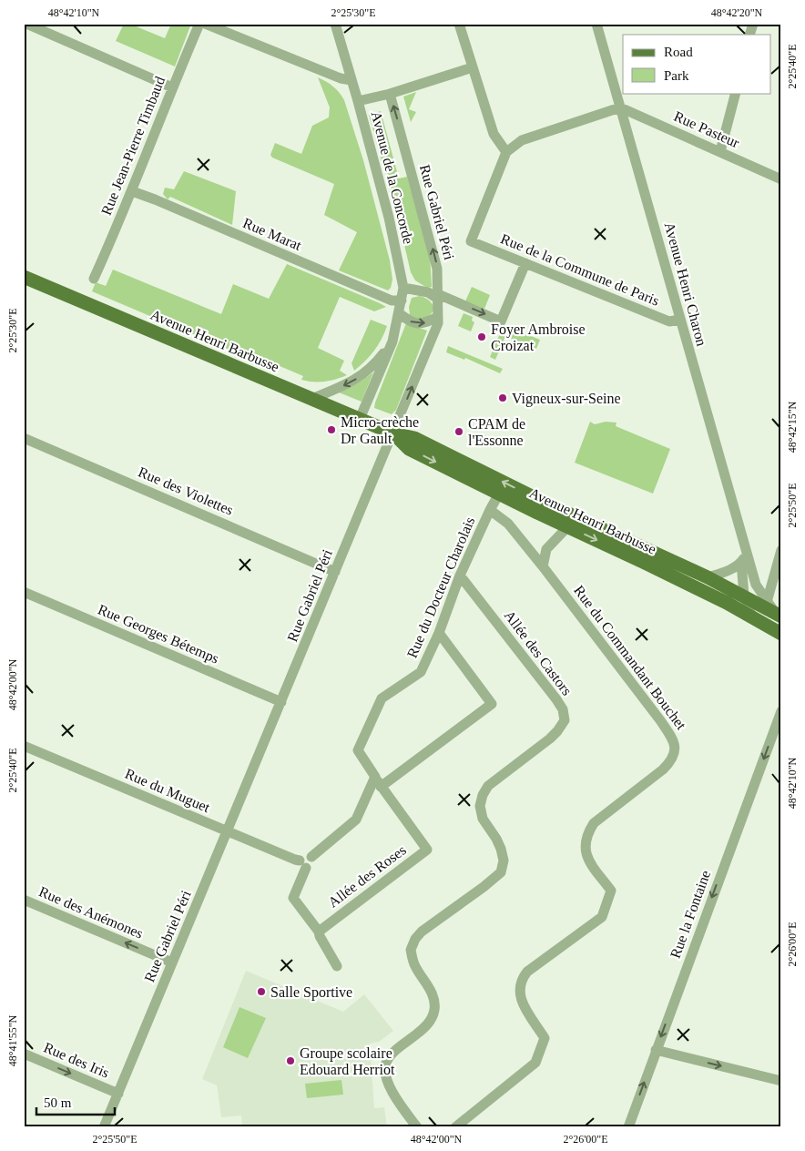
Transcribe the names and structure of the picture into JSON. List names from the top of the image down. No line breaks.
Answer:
{"streets":{"main road":["Avenue Henri Barbusse"],"street":["Rue Pasteur","Rue Jean-Pierre Timbaud","Avenue de la Concorde","Rue Gabriel Péri","Rue Marat","Rue de la Commune de Paris","Avenue Henri Charon","Rue des Violettes","Rue du Docteur Charolais","Rue Georges Bétemps","Allée des Castors","Rue du Commandant Bouchet","Rue du Muguet","Allée des Roses","Rue des Anémones","Rue la Fontaine","Rue des Iris"]},"crossings":[["Rue Pasteur","Avenue Henri Charon"],["Rue Jean-Pierre Timbaud","Rue Marat"],["Avenue de la Concorde","Rue Gabriel Péri"],["Avenue de la Concorde","Rue Marat"],["Avenue de la Concorde","Avenue Henri Barbusse"],["Rue Gabriel Péri","Rue Marat"],["Rue Gabriel Péri","Avenue Henri Barbusse"],["Rue Gabriel Péri","Rue des Violettes"],["Rue Gabriel Péri","Rue Georges Bétemps"],["Rue Gabriel Péri","Rue du Muguet"],["Rue Gabriel Péri","Rue des Anémones"],["Rue Gabriel Péri","Rue des Iris"],["Rue de la Commune de Paris","Avenue Henri Charon"],["Avenue Henri Charon","Avenue Henri Barbusse"],["Avenue Henri Barbusse","Rue du Docteur Charolais"],["Rue du Docteur Charolais","Allée des Castors"],["Rue du Docteur Charolais","Allée des Roses"]],"one_way":["Rue des Anémones","Rue des Iris"],"places":["Foyer Ambroise Croizat","Vigneux-sur-Seine","Micro-crèche Dr Gault","CPAM de l'Essonne","Salle Sportive","Groupe scolaire Edouard Herriot"],"legend":["Road","Park"],"scale_bar":"50 m","coordinates":["48°42'10\"N","2°25'30\"E","48°42'20\"N","2°25'40\"E","48°42'15\"N","2°25'50\"E","48°42'00\"N","2°26'00\"E","48°41'55\"N"]}
